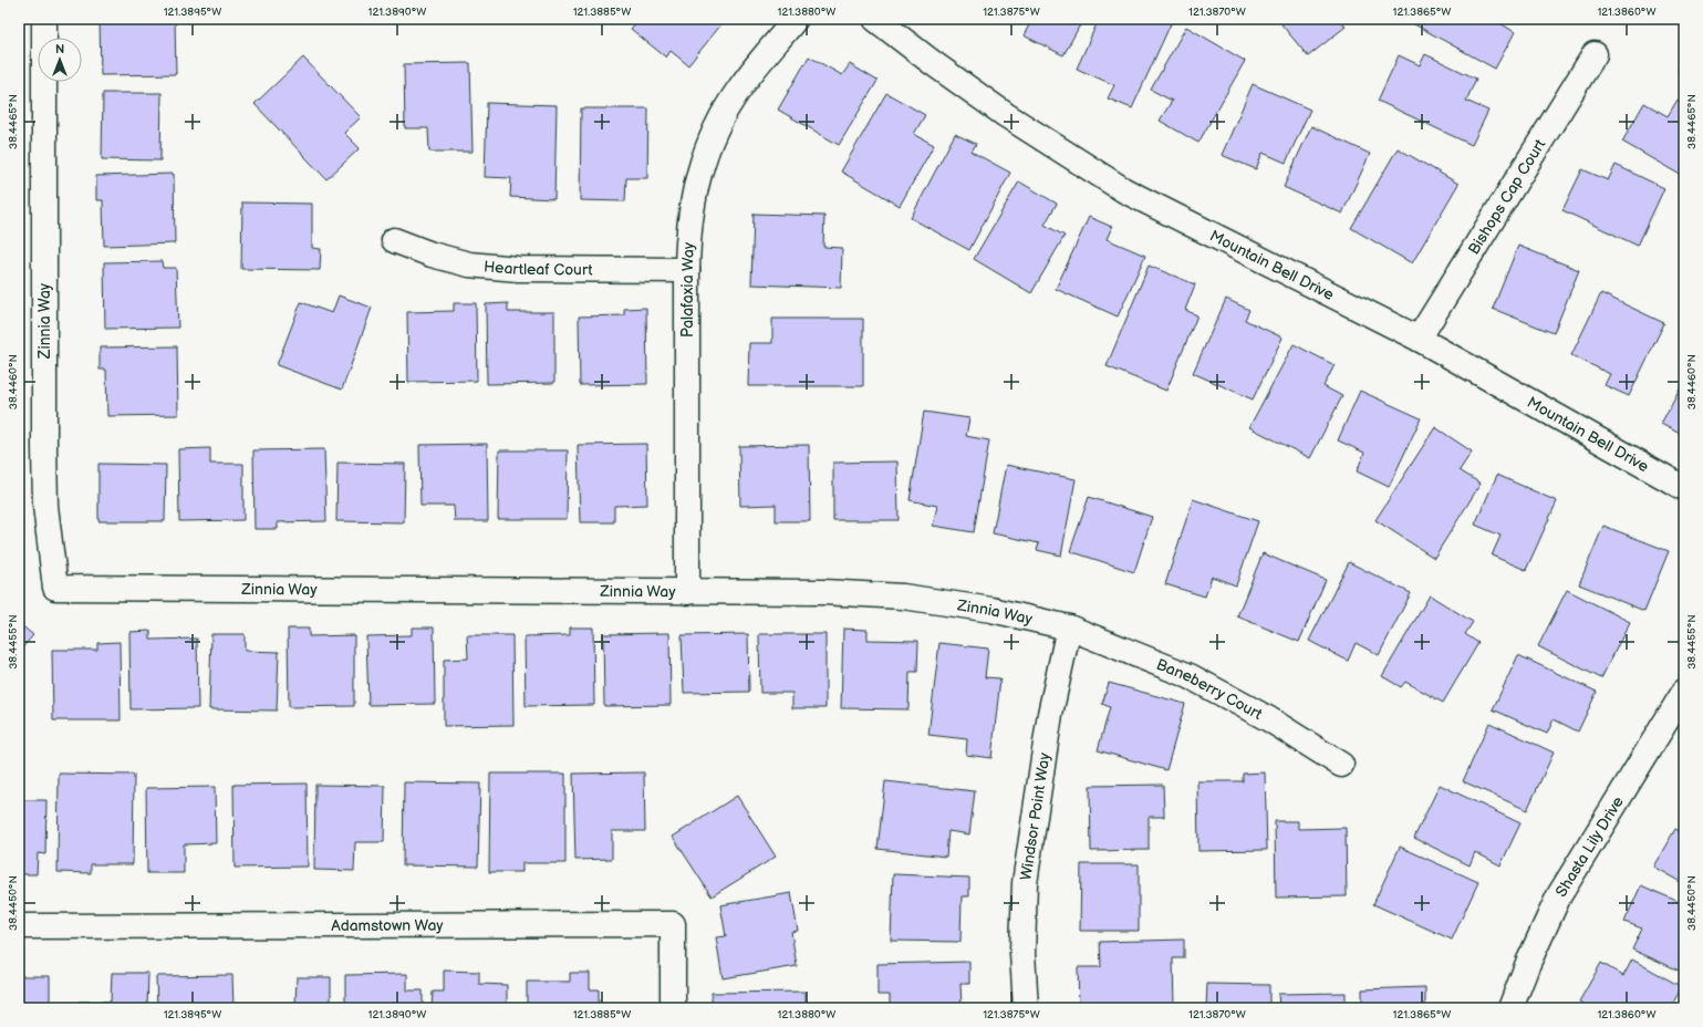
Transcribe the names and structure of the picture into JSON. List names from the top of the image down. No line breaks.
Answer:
{"streets":{"street":["Bishops Cap Court","Mountain Bell Drive","Heartleaf Court","Palafaxia Way","Zinnia Way","Baneberry Court","Windsor Point Way","Shasta Lily Drive","Adamstown Way"]},"crossings":[["Bishops Cap Court","Mountain Bell Drive"],["Heartleaf Court","Palafaxia Way"],["Palafaxia Way","Zinnia Way"],["Zinnia Way","Baneberry Court"],["Zinnia Way","Windsor Point Way"],["Baneberry Court","Windsor Point Way"]],"north":"top","coordinates":["121.3895°W","121.3890°W","121.3885°W","121.3880°W","121.3875°W","121.3870°W","121.3865°W","121.3860°W","38.4465°N","38.4460°N","38.4455°N","38.4450°N"]}
